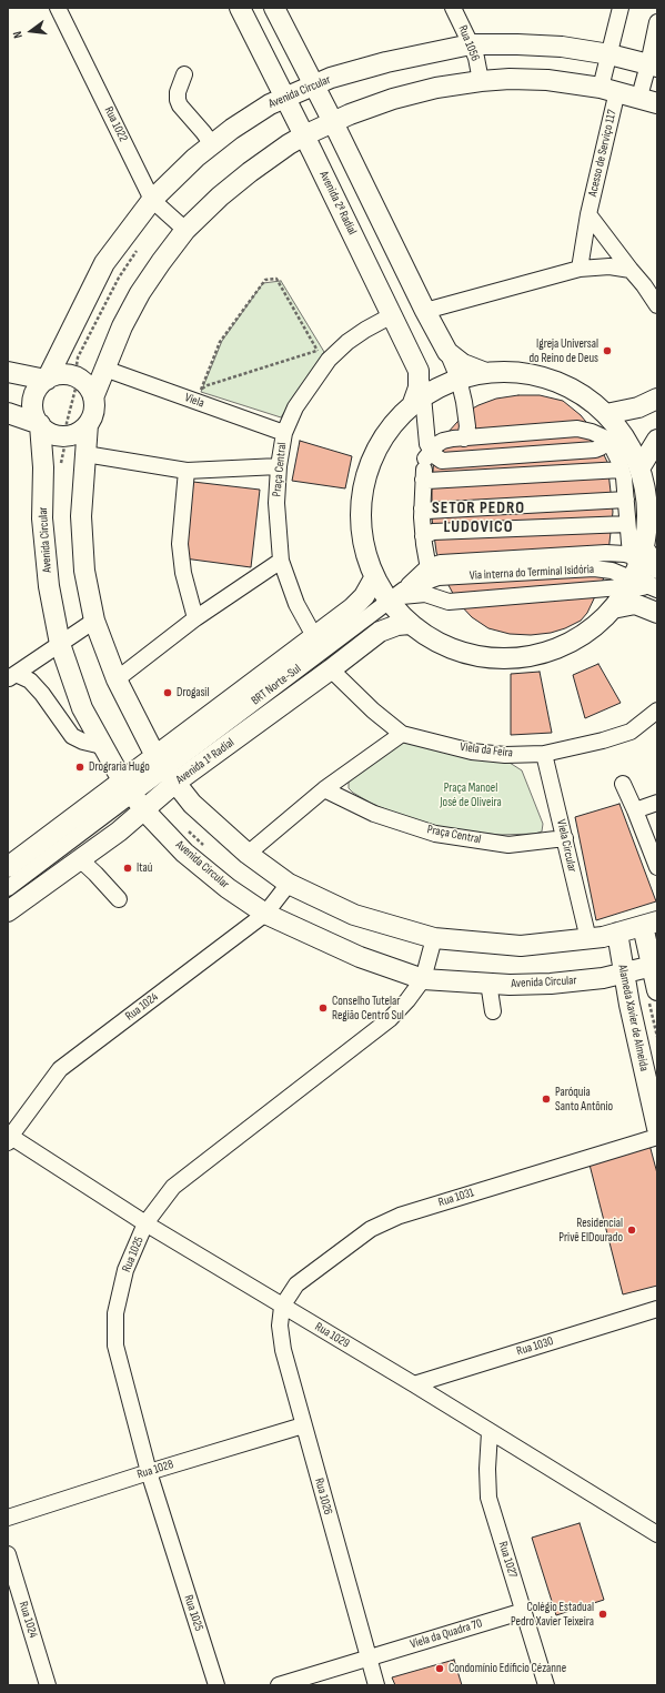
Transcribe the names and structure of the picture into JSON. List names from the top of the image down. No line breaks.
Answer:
{"streets":{"main road":["Avenida Circular","Avenida 2ª Radial","Avenida 1ª Radial","Alameda Xavier de Almeida"],"street":["Rua 1056","Rua 1022","Acesso de Serviço 117","Viela","Praça Central","Via interna do Terminal Isidória","BRT Norte-Sul","Viela da Feira","Viela Circular","Rua 1024","Rua 1031","Rua 1025","Rua 1029","Rua 1030","Rua 1028","Rua 1026","Rua 1027","Viela da Quadra 70"]},"crossings":[["Rua 1056","Avenida Circular"],["Avenida Circular","Rua 1022"],["Avenida Circular","Acesso de Serviço 117"],["Avenida Circular","Avenida 2ª Radial"],["Avenida Circular","Avenida 1ª Radial"],["Avenida Circular","Rua 1024"],["Avenida Circular","Alameda Xavier de Almeida"],["Avenida Circular","Rua 1025"],["Avenida 2ª Radial","Praça Central"],["Viela","Praça Central"],["Praça Central","Avenida 1ª Radial"],["Praça Central","Viela Circular"],["Via interna do Terminal Isidória","BRT Norte-Sul"],["BRT Norte-Sul","Avenida 1ª Radial"],["Viela da Feira","Avenida 1ª Radial"],["Viela da Feira","Viela Circular"],["Rua 1024","Rua 1029"],["Rua 1031","Rua 1029"],["Rua 1031","Rua 1026"],["Rua 1025","Rua 1029"],["Rua 1025","Rua 1028"],["Rua 1029","Rua 1030"],["Rua 1029","Rua 1026"],["Rua 1029","Rua 1027"],["Rua 1028","Rua 1026"],["Rua 1026","Viela da Quadra 70"],["Rua 1027","Viela da Quadra 70"]],"districts":["SETOR PEDRO LUDOVICO"],"parks":["Praça Manoel José de Oliveira"],"places":["Igreja Universal do Reino de Deus","Drogasil","Drograria Hugo","Itaú","Conselho Tutelar Região Centro Sul","Paróquia Santo Antônio","Residencial Privê ElDourado","Colégio Estadual Pedro Xavier Teixeira","Condomínio Edíficio Cézanne"],"north":"left"}
